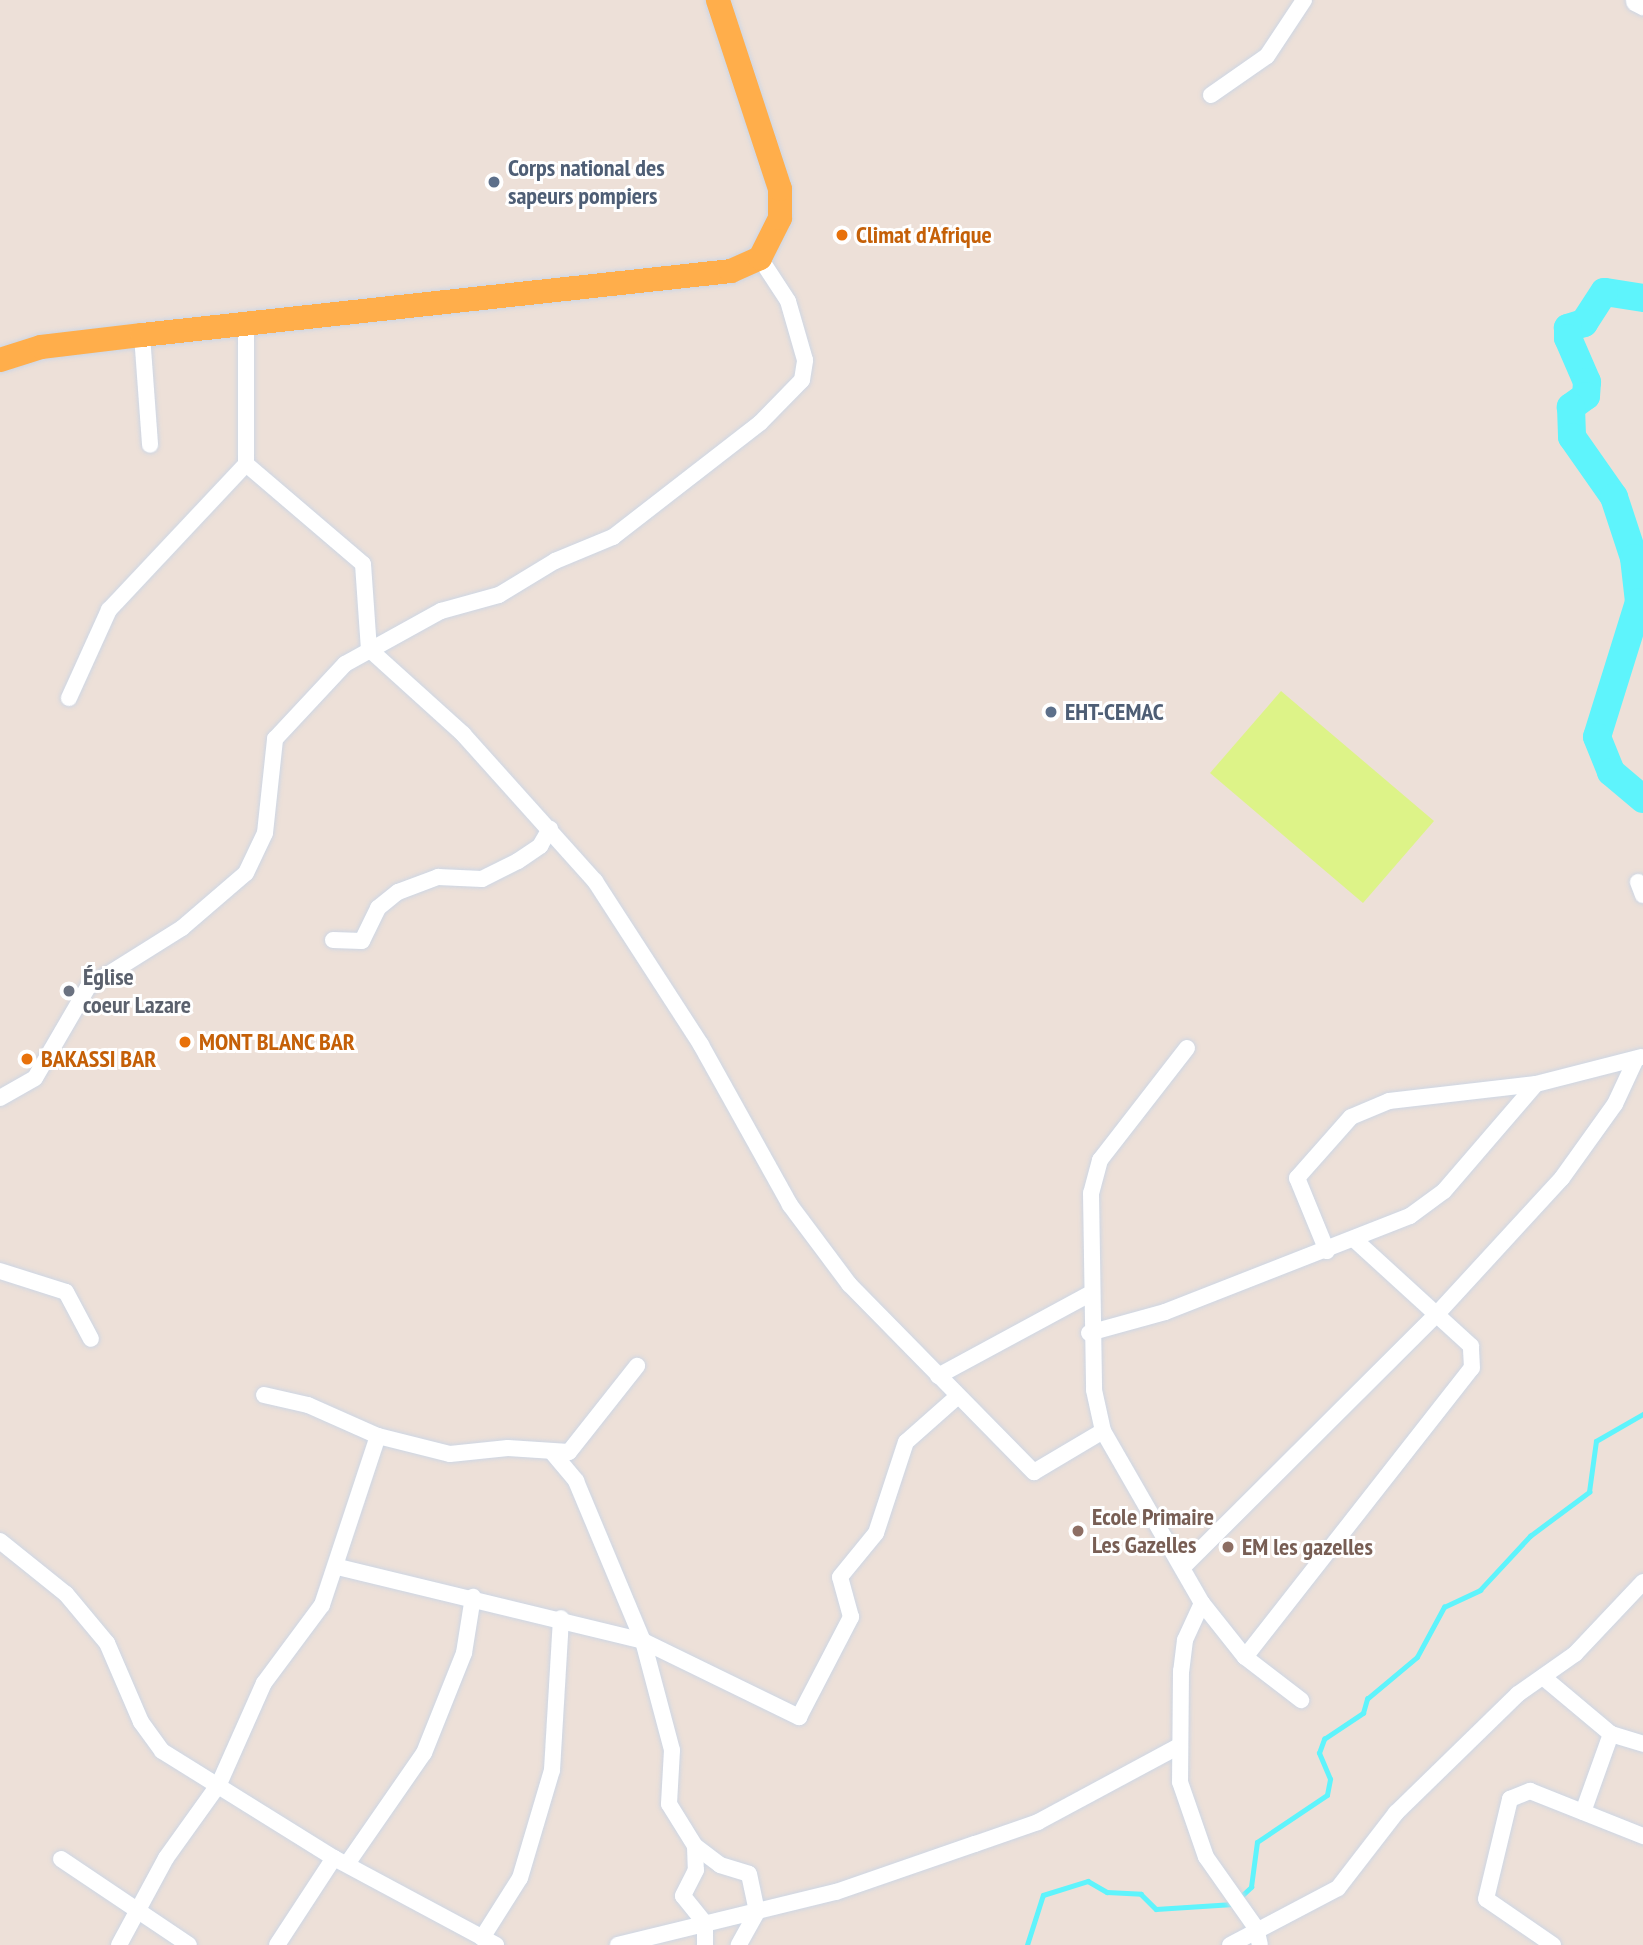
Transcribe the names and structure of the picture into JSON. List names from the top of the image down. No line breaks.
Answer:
{"places":["Corps national des sapeurs pompiers","Climat d'Afrique","EHT-CEMAC","Église coeur Lazare","MONT BLANC BAR","BAKASSI BAR","Ecole Primaire Les Gazelles","EM les gazelles"]}
